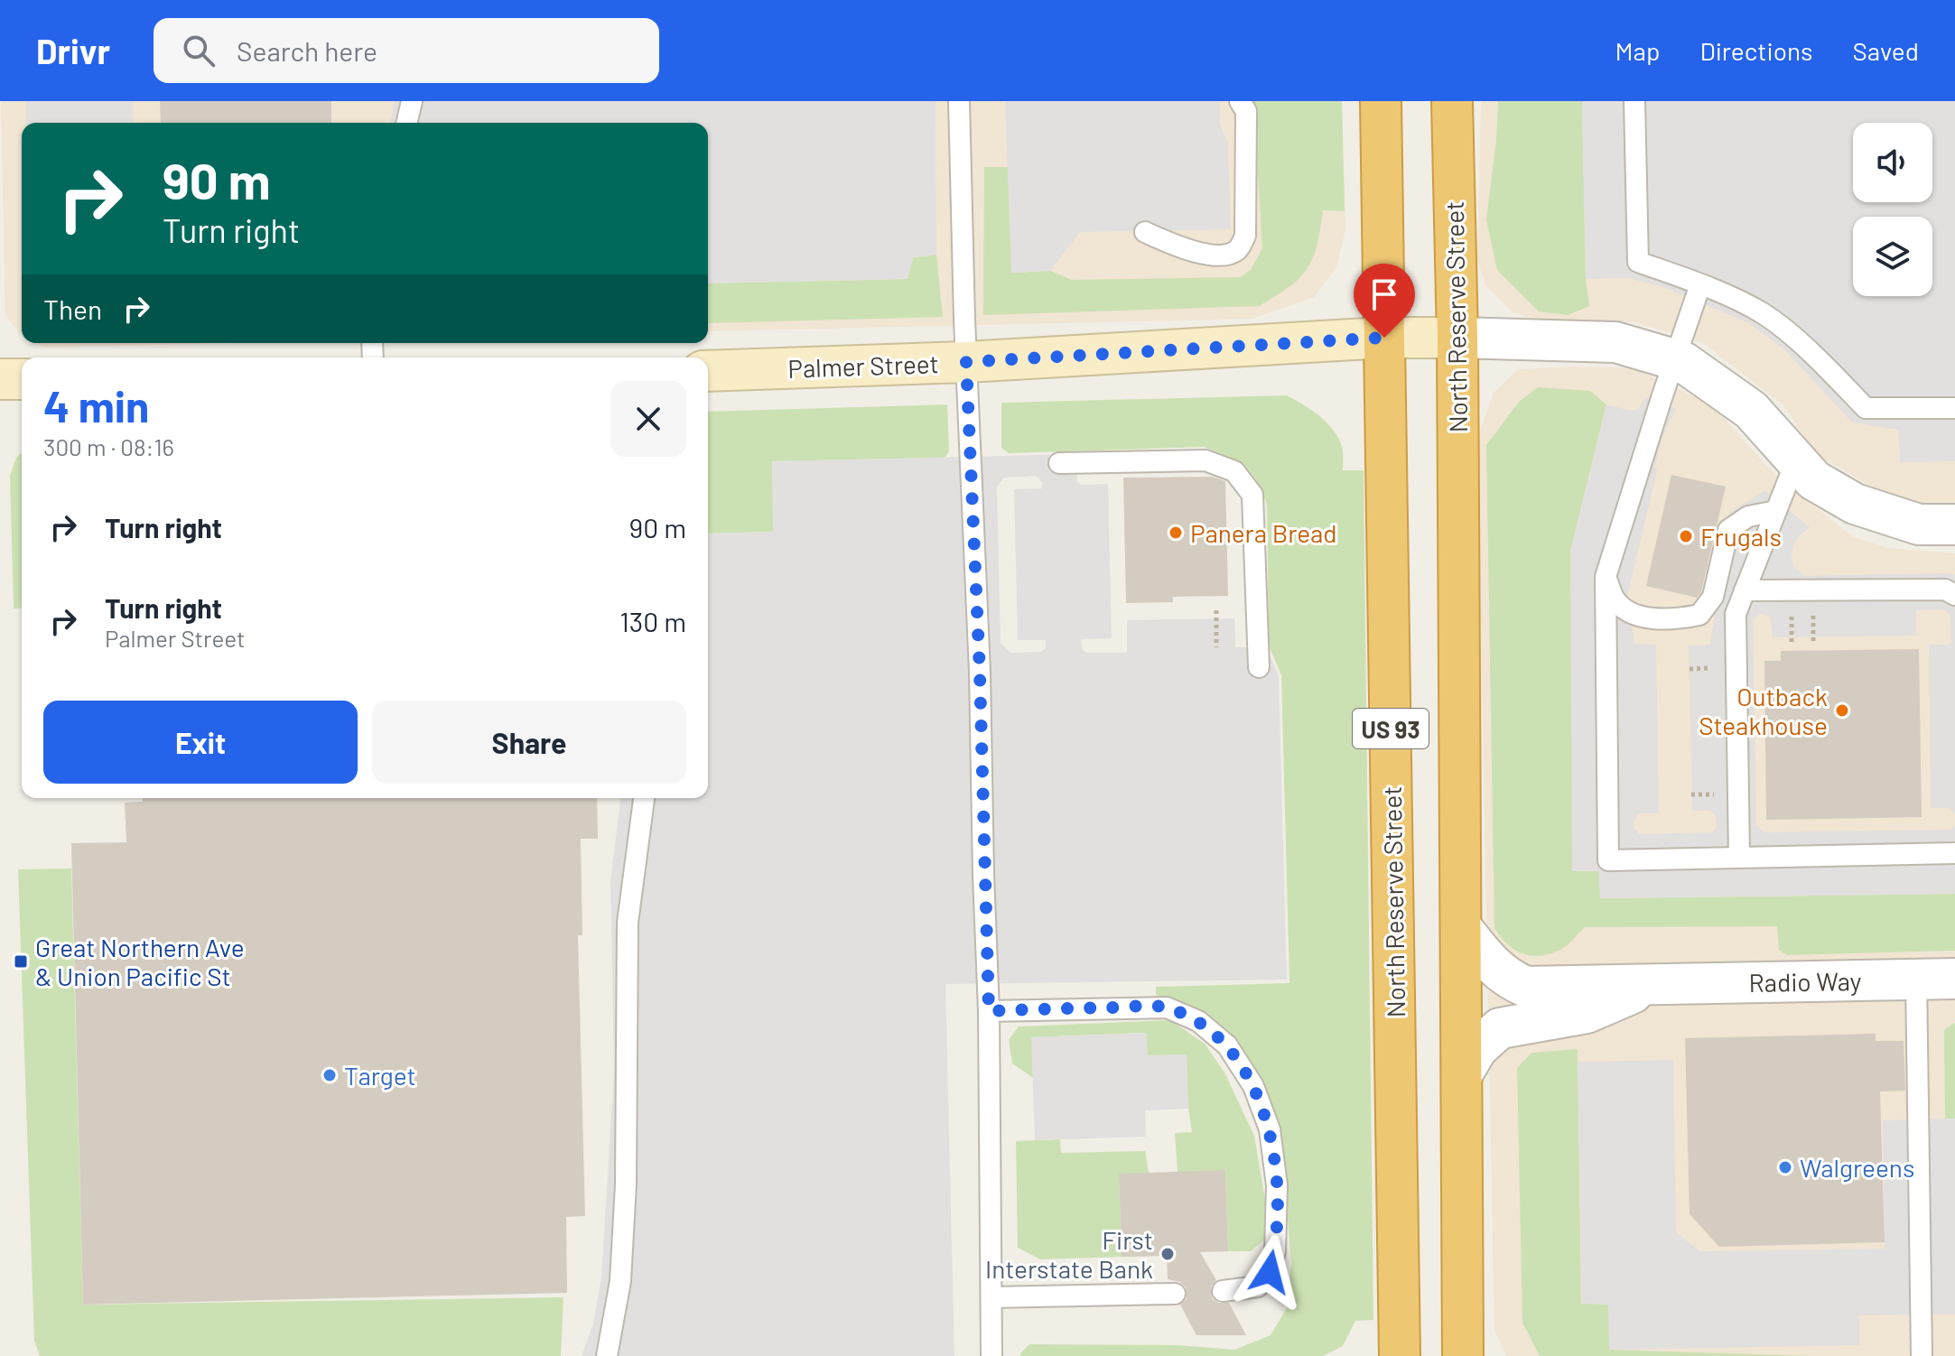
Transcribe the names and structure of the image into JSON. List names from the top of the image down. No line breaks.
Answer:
{"streets":{"highway":["North Reserve Street","US 93"],"street":["Palmer Street","Radio Way"]},"crossings":[["North Reserve Street","Palmer Street"],["North Reserve Street","Radio Way"]],"places":{"other":["Panera Bread","Frugals","Outback Steakhouse","Target","Walgreens","First Interstate Bank"],"transit":["Great Northern Ave & Union Pacific St"]},"page":{"header":"Drivr","search":"Search here","nav":["Map","Directions","Saved"],"turn":["90 m","Turn right"],"then":"Then","heading":["4 min","300 m · 08:16"],"list":[{"name":"Turn right","value":"90 m"},{"name":"Turn right","note":"Palmer Street","value":"130 m"}],"buttons":["Exit","Share"]}}
